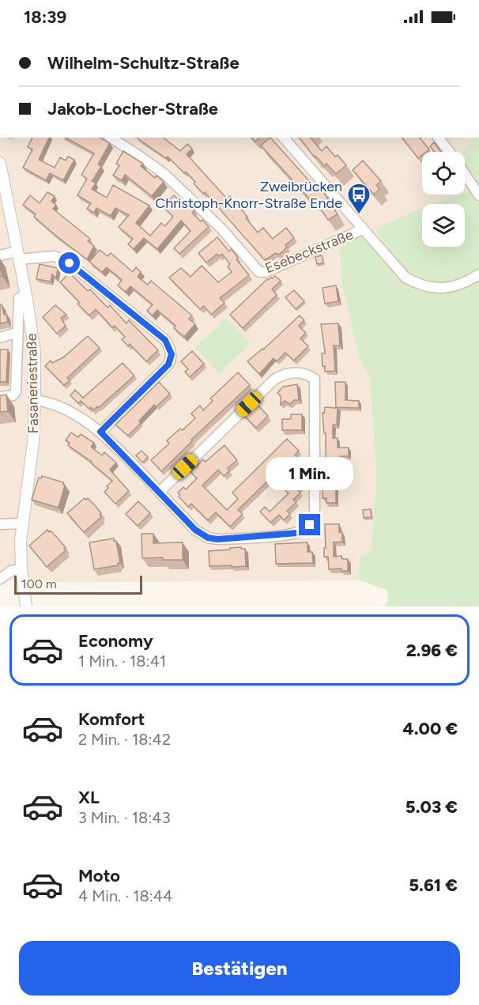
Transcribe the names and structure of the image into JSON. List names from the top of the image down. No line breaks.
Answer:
{"streets":{"street":["Esebeckstraße","Fasaneriestraße"]},"places":{"bus stop":["Zweibrücken Christoph-Knorr-Straße Ende"]},"scale_bar":"100 m","page":{"status":"18:39","banner":["Wilhelm-Schultz-Straße","Jakob-Locher-Straße"],"bubble":"1 Min.","scale":"100 m","list":[{"name":"Economy","note":"1 Min. · 18:41","value":"2.96 €"},{"name":"Komfort","note":"2 Min. · 18:42","value":"4.00 €"},{"name":"XL","note":"3 Min. · 18:43","value":"5.03 €"},{"name":"Moto","note":"4 Min. · 18:44","value":"5.61 €"}],"buttons":"Bestätigen"}}
